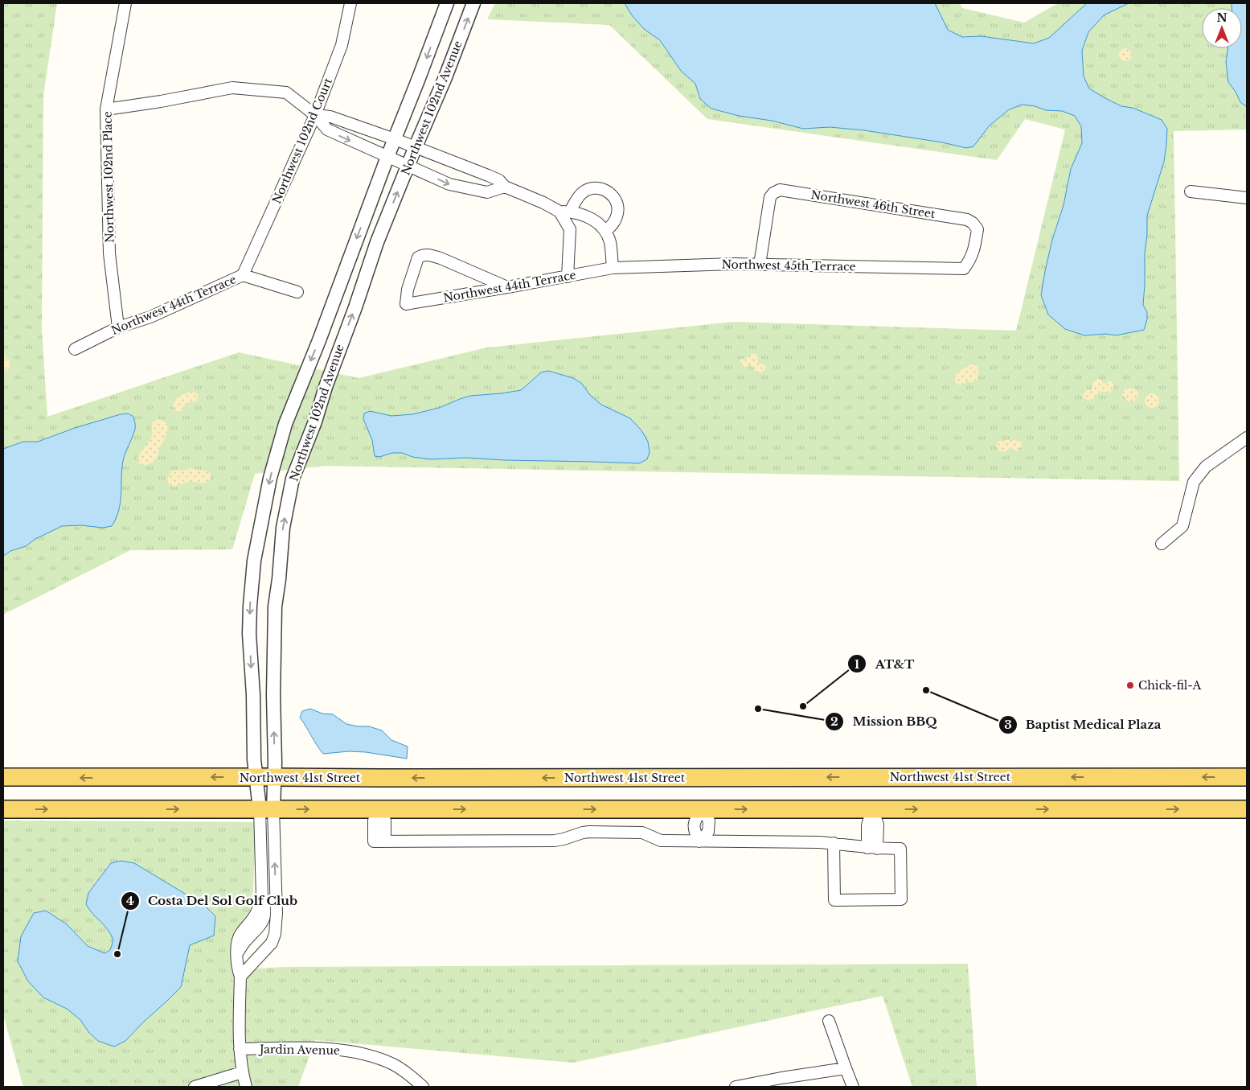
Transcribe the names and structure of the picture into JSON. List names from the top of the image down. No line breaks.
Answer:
{"streets":{"main road":["Northwest 41st Street"],"street":["Northwest 102nd Avenue","Northwest 102nd Court","Northwest 102nd Place","Northwest 46th Street","Northwest 45th Terrace","Northwest 44th Terrace","Jardin Avenue"]},"crossings":[["Northwest 102nd Avenue","Northwest 41st Street"],["Northwest 102nd Avenue","Jardin Avenue"],["Northwest 102nd Court","Northwest 44th Terrace"],["Northwest 102nd Place","Northwest 44th Terrace"],["Northwest 46th Street","Northwest 45th Terrace"],["Northwest 45th Terrace","Northwest 44th Terrace"]],"places":["Chick-fil-A","Baptist Medical Plaza","AT&T","Mission BBQ","Costa Del Sol Golf Club"],"north":"top"}
